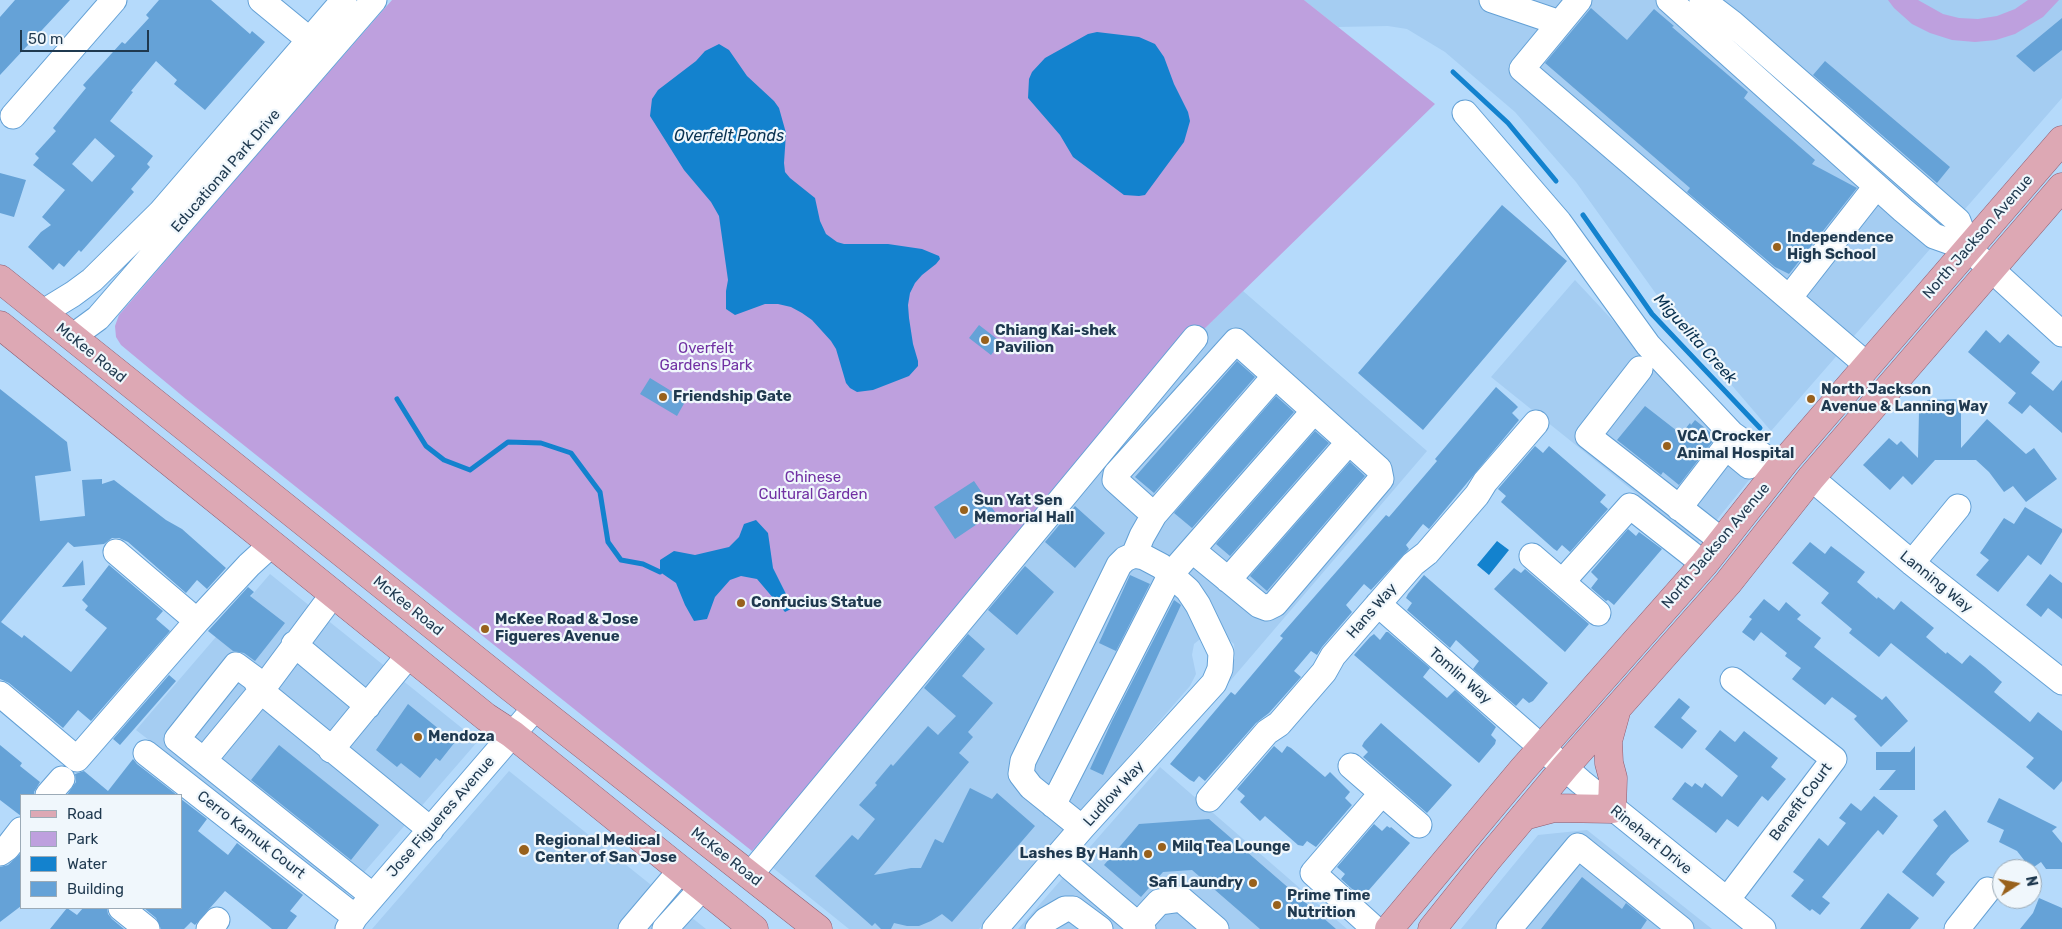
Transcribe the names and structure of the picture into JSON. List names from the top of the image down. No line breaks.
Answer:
{"streets":{"main road":["North Jackson Avenue","McKee Road"],"street":["Educational Park Drive","Lanning Way","Hans Way","Tomlin Way","Ludlow Way","Benefit Court","Jose Figueres Avenue","Cerro Kamuk Court","Rinehart Drive"]},"crossings":[["Educational Park Drive","McKee Road"],["North Jackson Avenue","Lanning Way"],["North Jackson Avenue","Tomlin Way"],["North Jackson Avenue","Rinehart Drive"],["McKee Road","Jose Figueres Avenue"],["Hans Way","Tomlin Way"],["Tomlin Way","Rinehart Drive"],["Benefit Court","Rinehart Drive"],["Jose Figueres Avenue","Cerro Kamuk Court"]],"water":["Overfelt Ponds","Miguelita Creek"],"parks":["Overfelt Gardens Park","Chinese Cultural Garden"],"places":["Independence High School","Chiang Kai-shek Pavilion","Friendship Gate","North Jackson Avenue & Lanning Way","VCA Crocker Animal Hospital","Sun Yat Sen Memorial Hall","Confucius Statue","McKee Road & Jose Figueres Avenue","Mendoza","Milq Tea Lounge","Regional Medical Center of San Jose","Lashes By Hanh","Safi Laundry","Prime Time Nutrition"],"legend":["Road","Park","Water","Building"],"scale_bar":"50 m","north":"right"}
